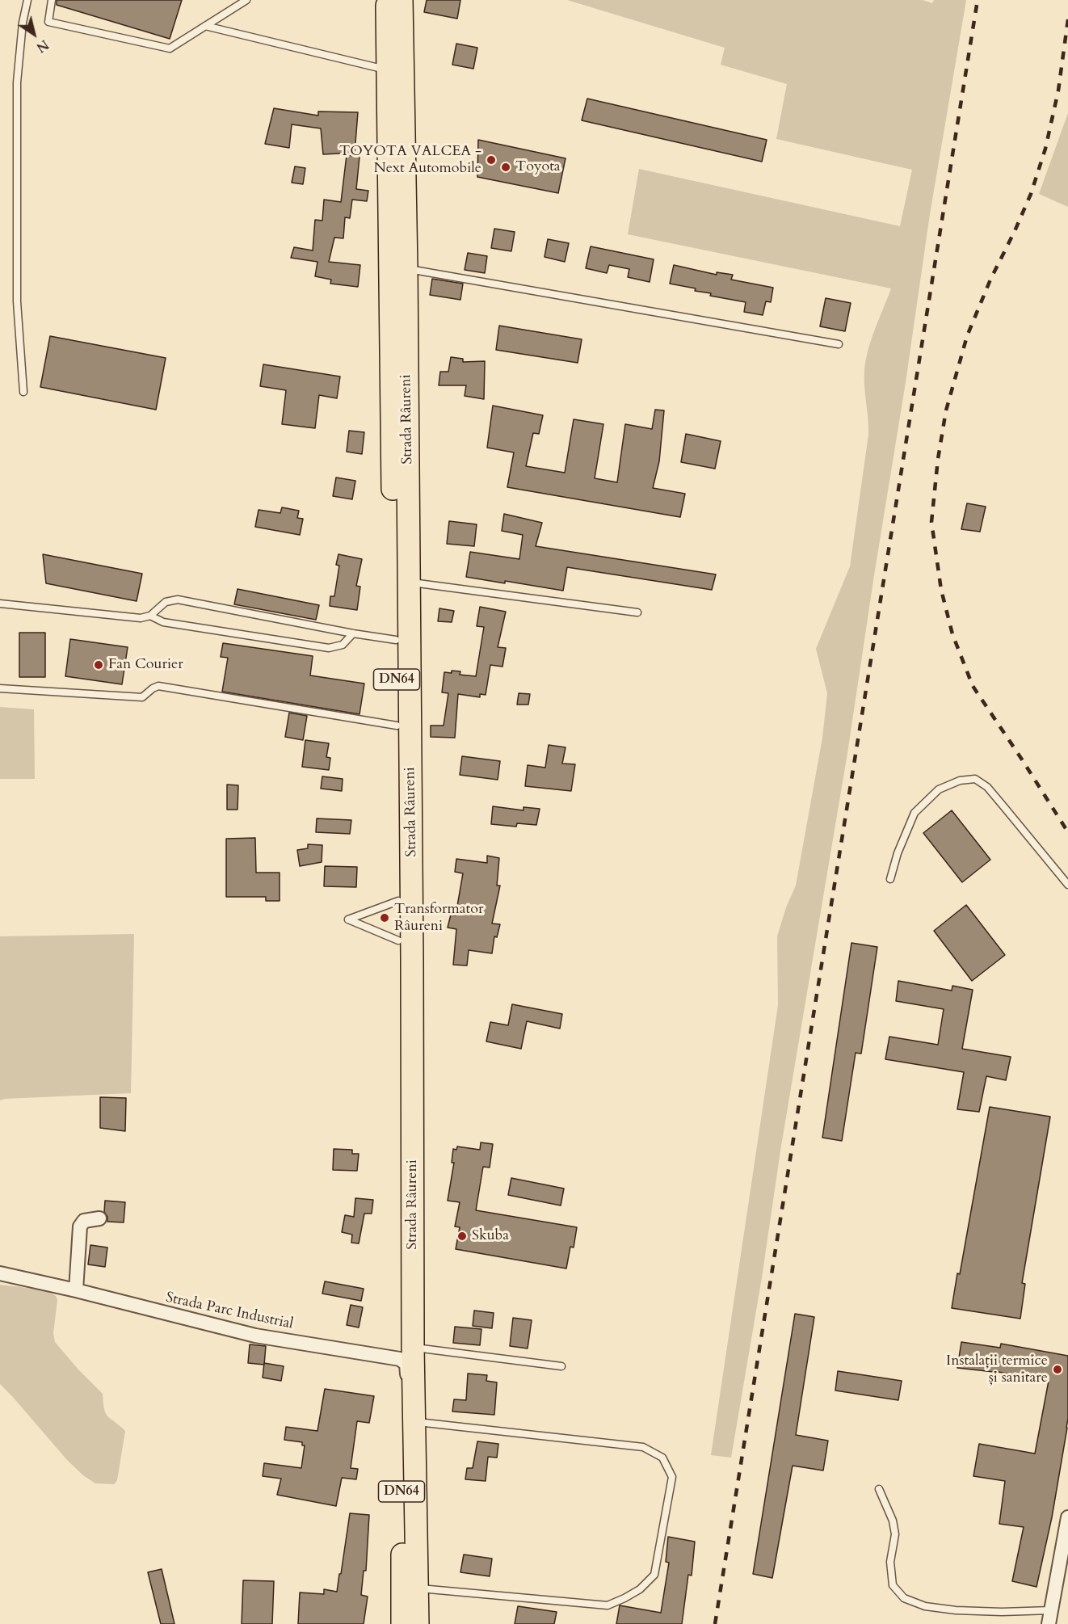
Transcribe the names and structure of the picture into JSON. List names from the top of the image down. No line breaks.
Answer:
{"streets":{"main road":["Strada Râureni","DN64"],"street":["Strada Parc Industrial"]},"crossings":[["Strada Râureni","Strada Parc Industrial"]],"places":["TOYOTA VALCEA - Next Automobile","Toyota","Fan Courier","Transformator Râureni","Skuba","Instalații termice și sanitare"],"north":"bottom right"}
